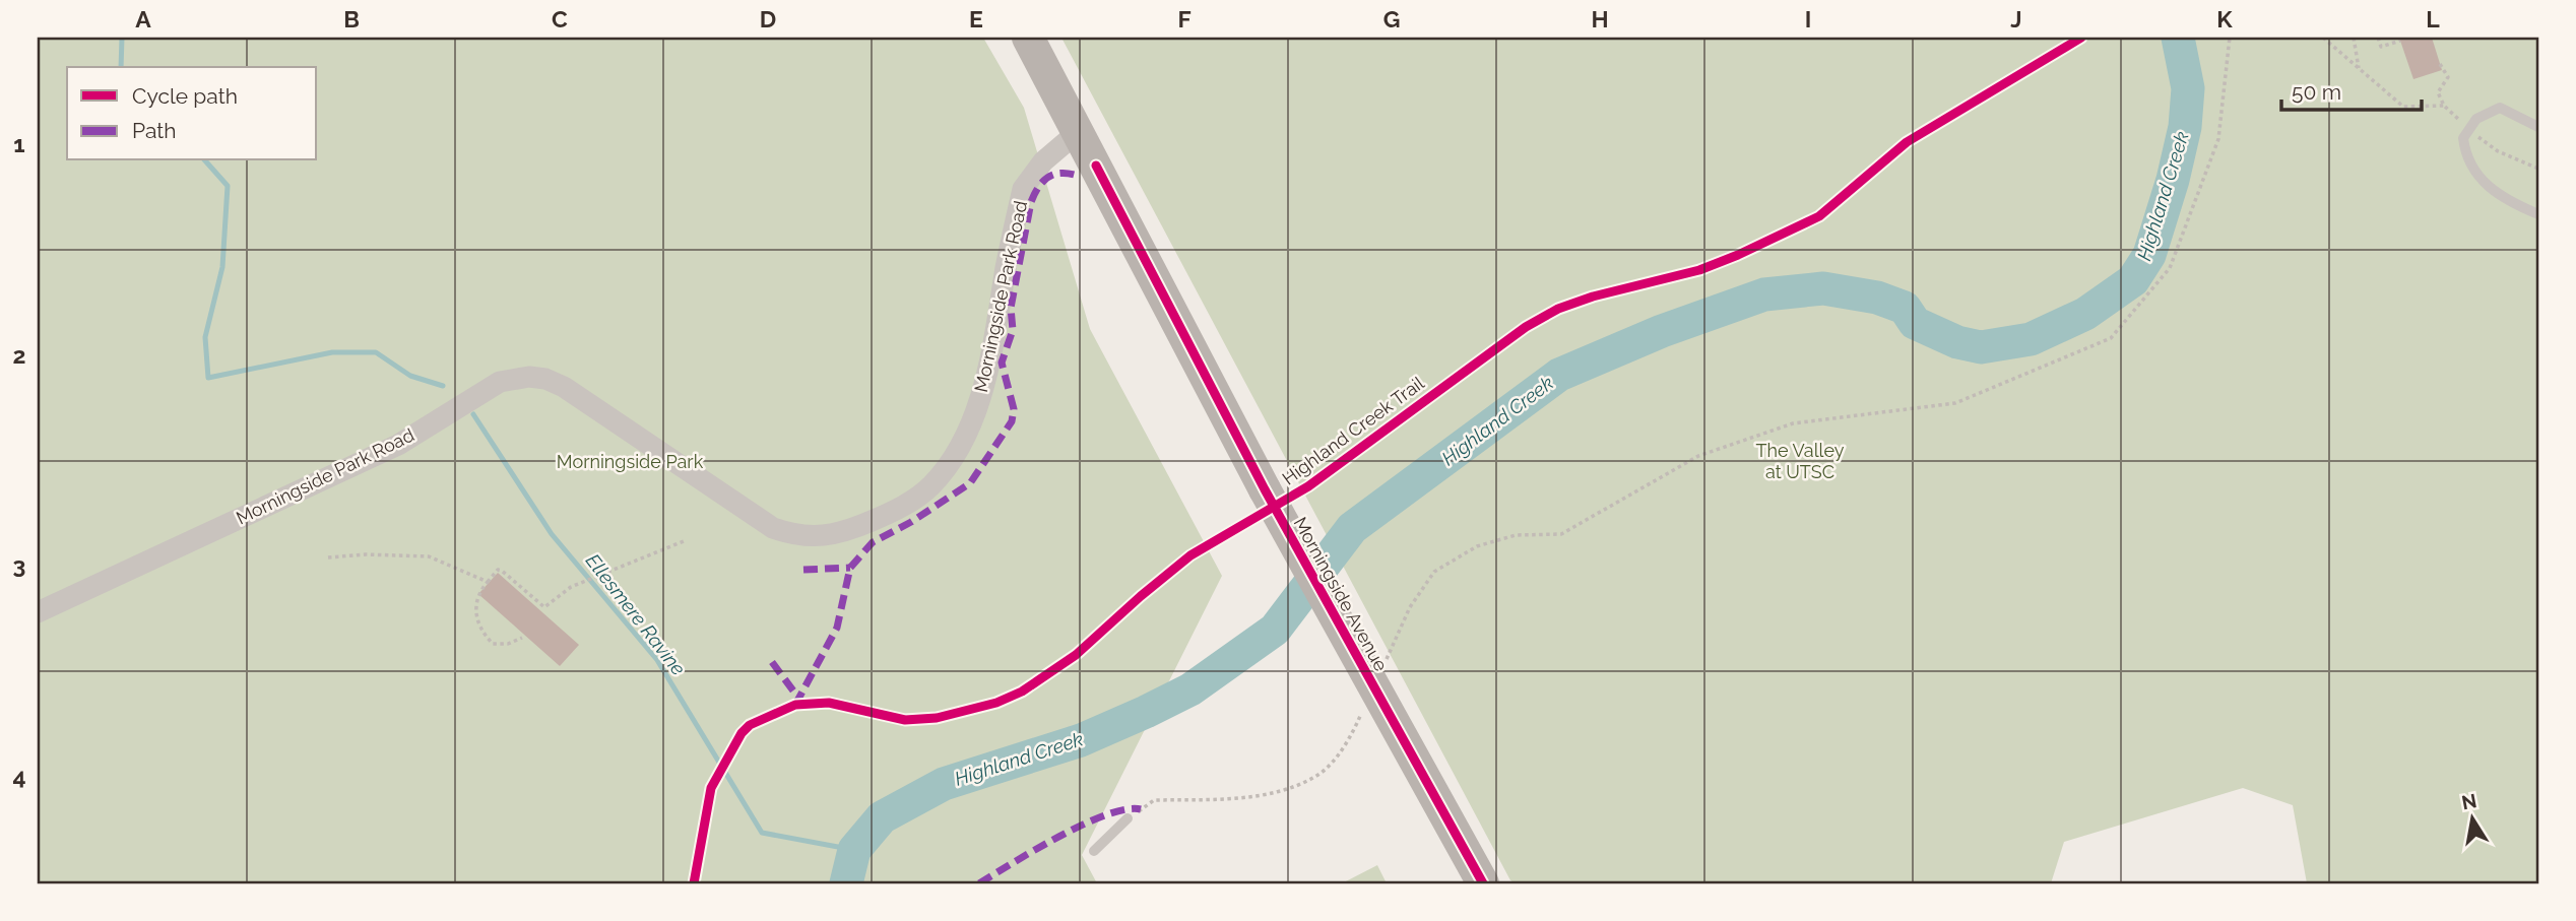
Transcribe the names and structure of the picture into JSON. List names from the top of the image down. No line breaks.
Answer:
{"streets":{"main road":["Morningside Avenue"],"street":["Morningside Park Road"],"cycle path":["Highland Creek Trail"]},"crossings":[["Morningside Park Road","Morningside Avenue"]],"water":["Highland Creek","Ellesmere Ravine"],"parks":["The Valley at UTSC","Morningside Park"],"legend":["Cycle path","Path"],"scale_bar":"50 m","north":"top","grid":{"columns":["A","B","C","D","E","F","G","H","I","J","K","L"],"rows":["1","2","3","4"]}}
